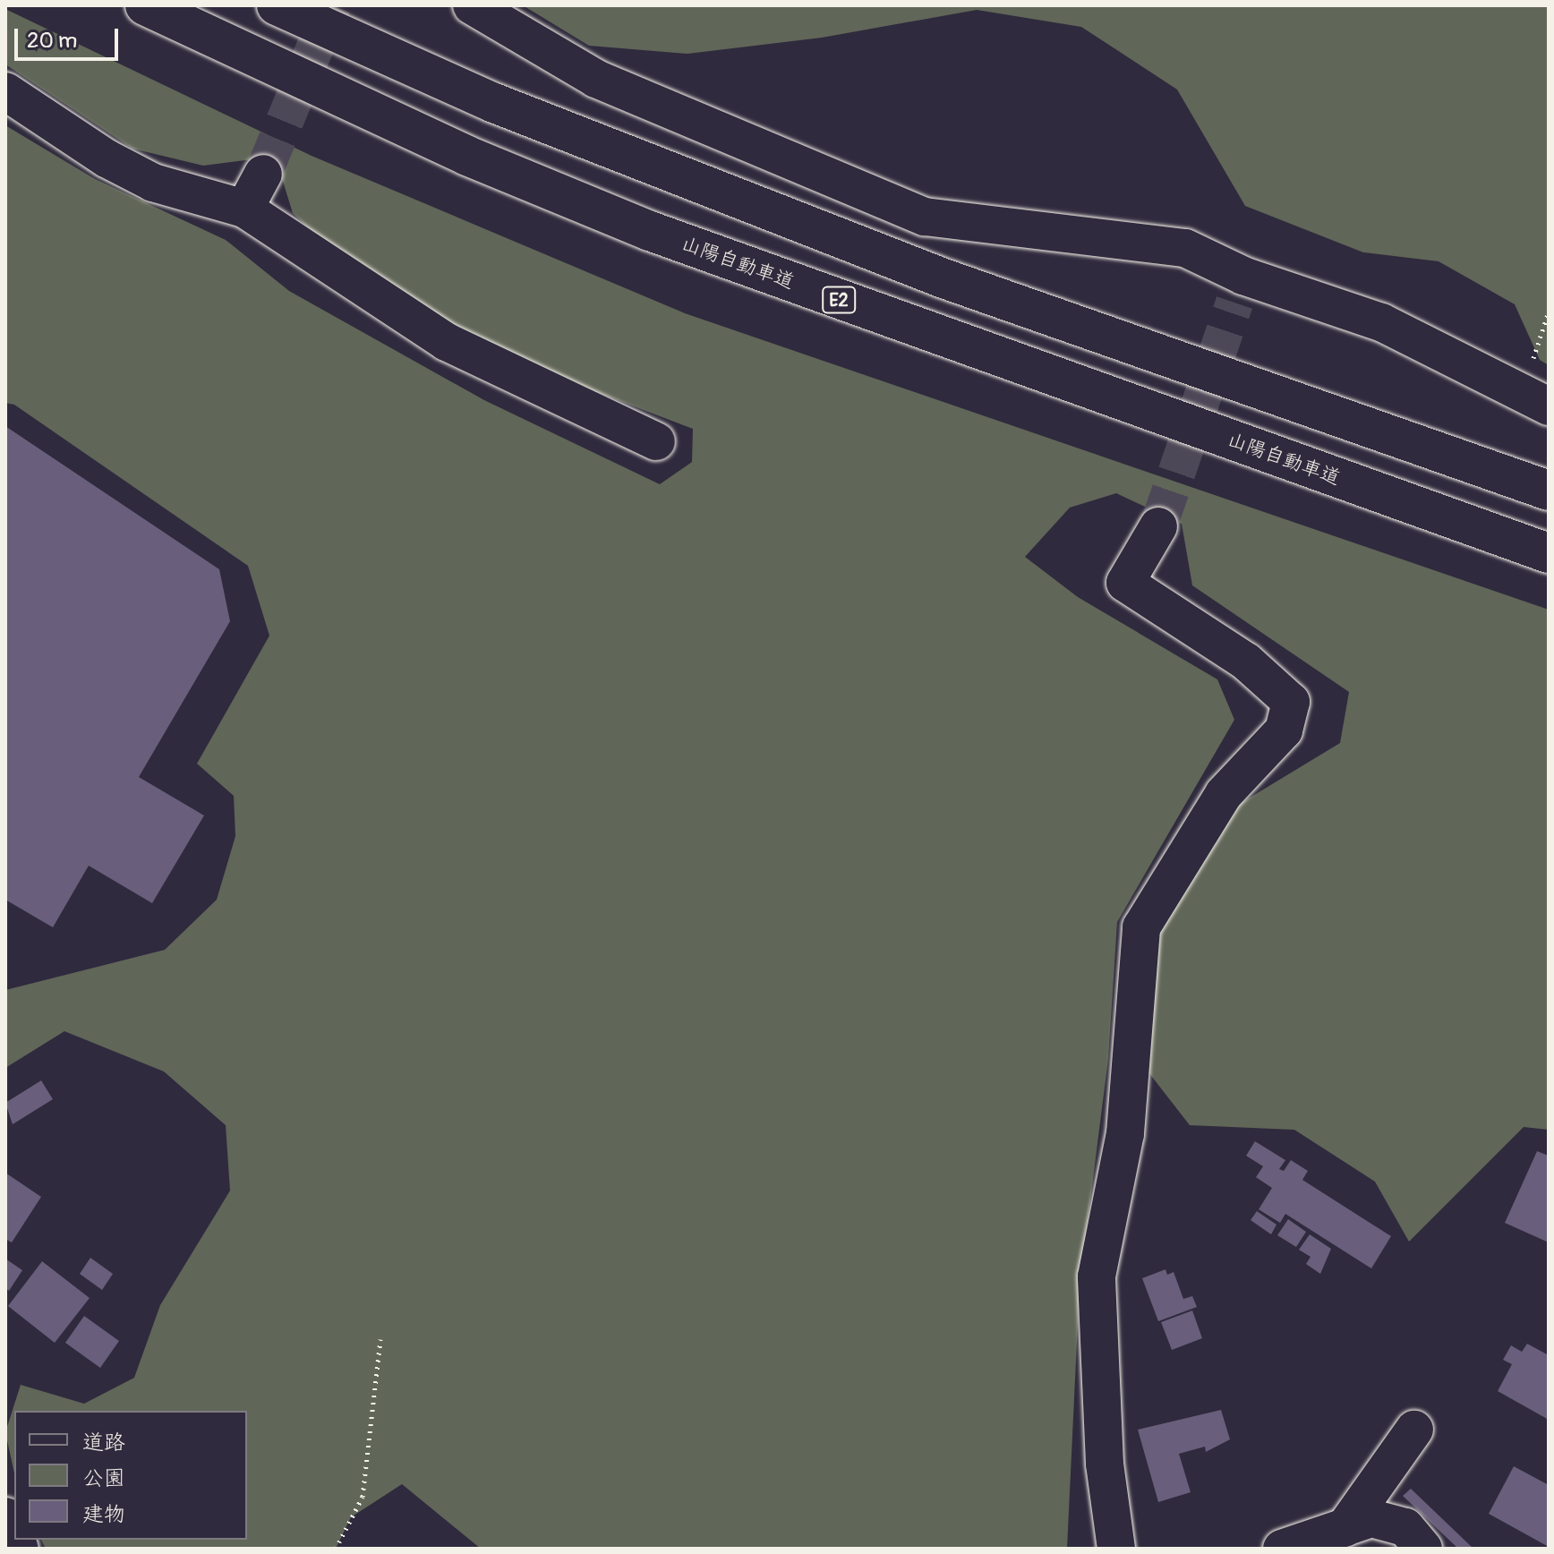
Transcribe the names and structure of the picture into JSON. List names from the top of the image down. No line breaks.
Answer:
{"streets":{"main road":["山陽自動車道","E2"]},"legend":["道路","公園","建物"],"scale_bar":"20 m"}
